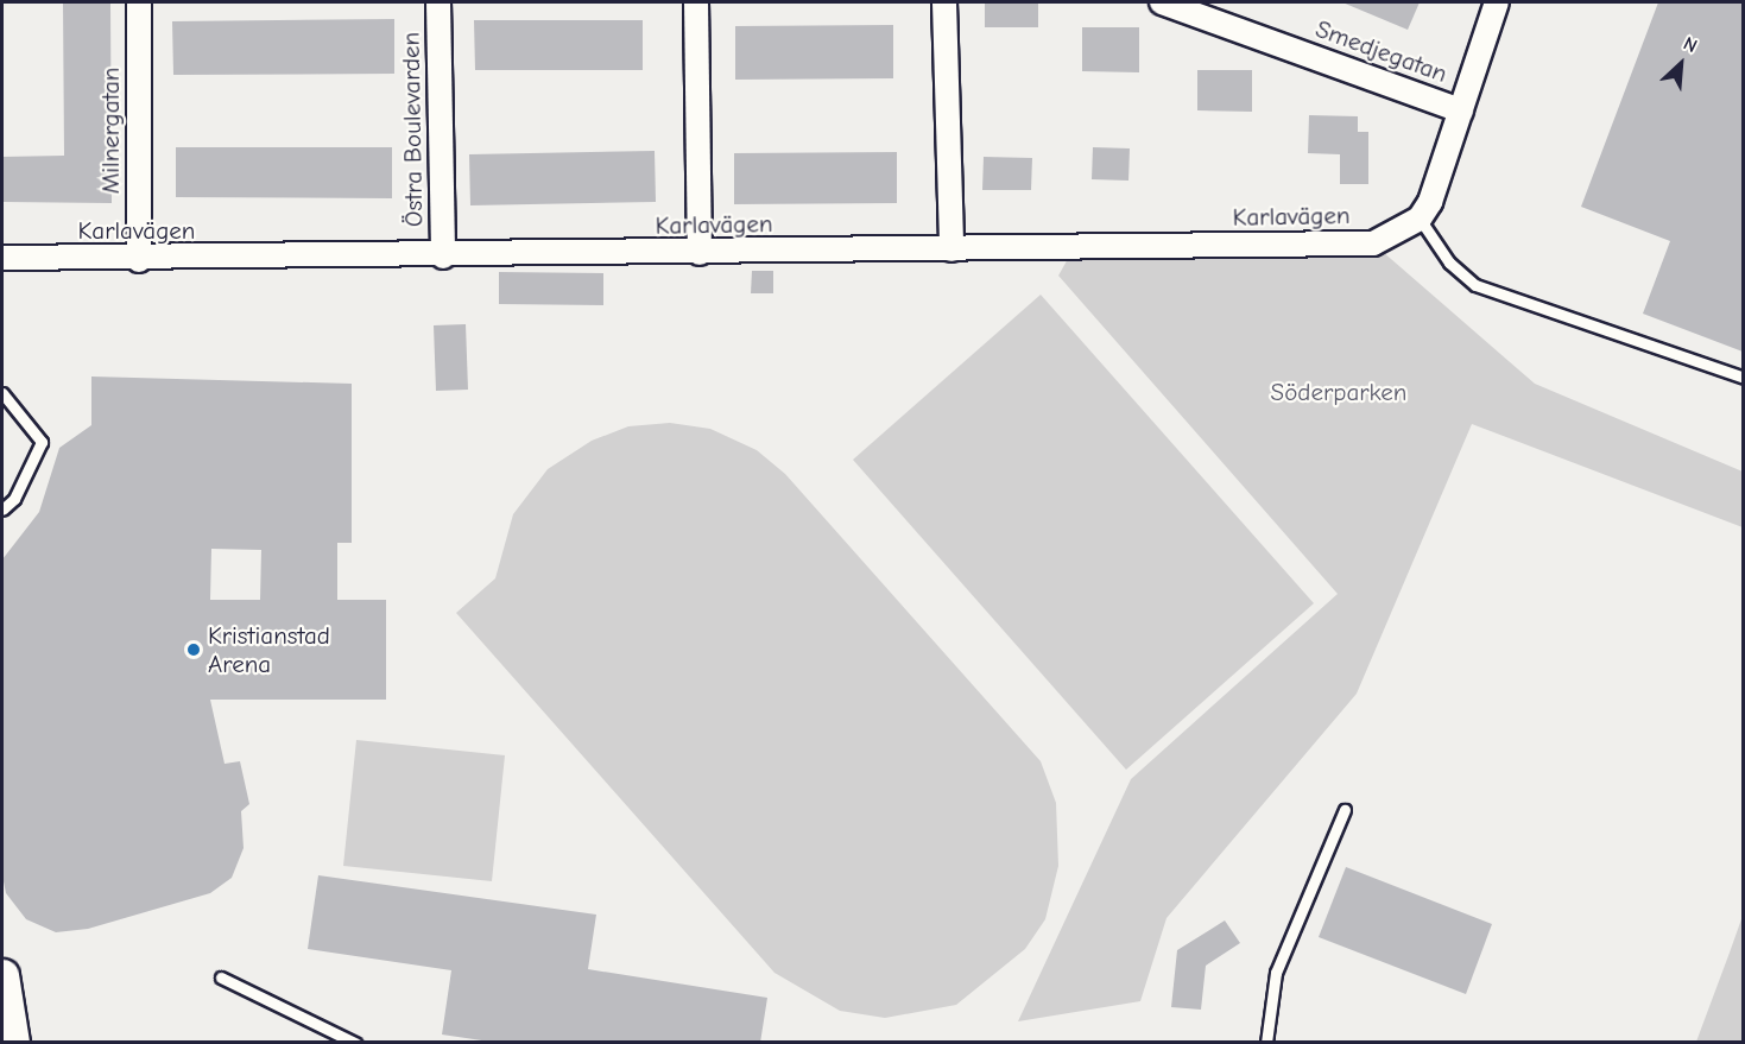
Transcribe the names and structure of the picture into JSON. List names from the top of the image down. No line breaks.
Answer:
{"streets":{"street":["Smedjegatan","Östra Boulevarden","Milnergatan","Karlavägen"]},"crossings":[["Östra Boulevarden","Karlavägen"],["Milnergatan","Karlavägen"]],"parks":["Söderparken"],"places":["Kristianstad Arena"],"north":"top right"}
